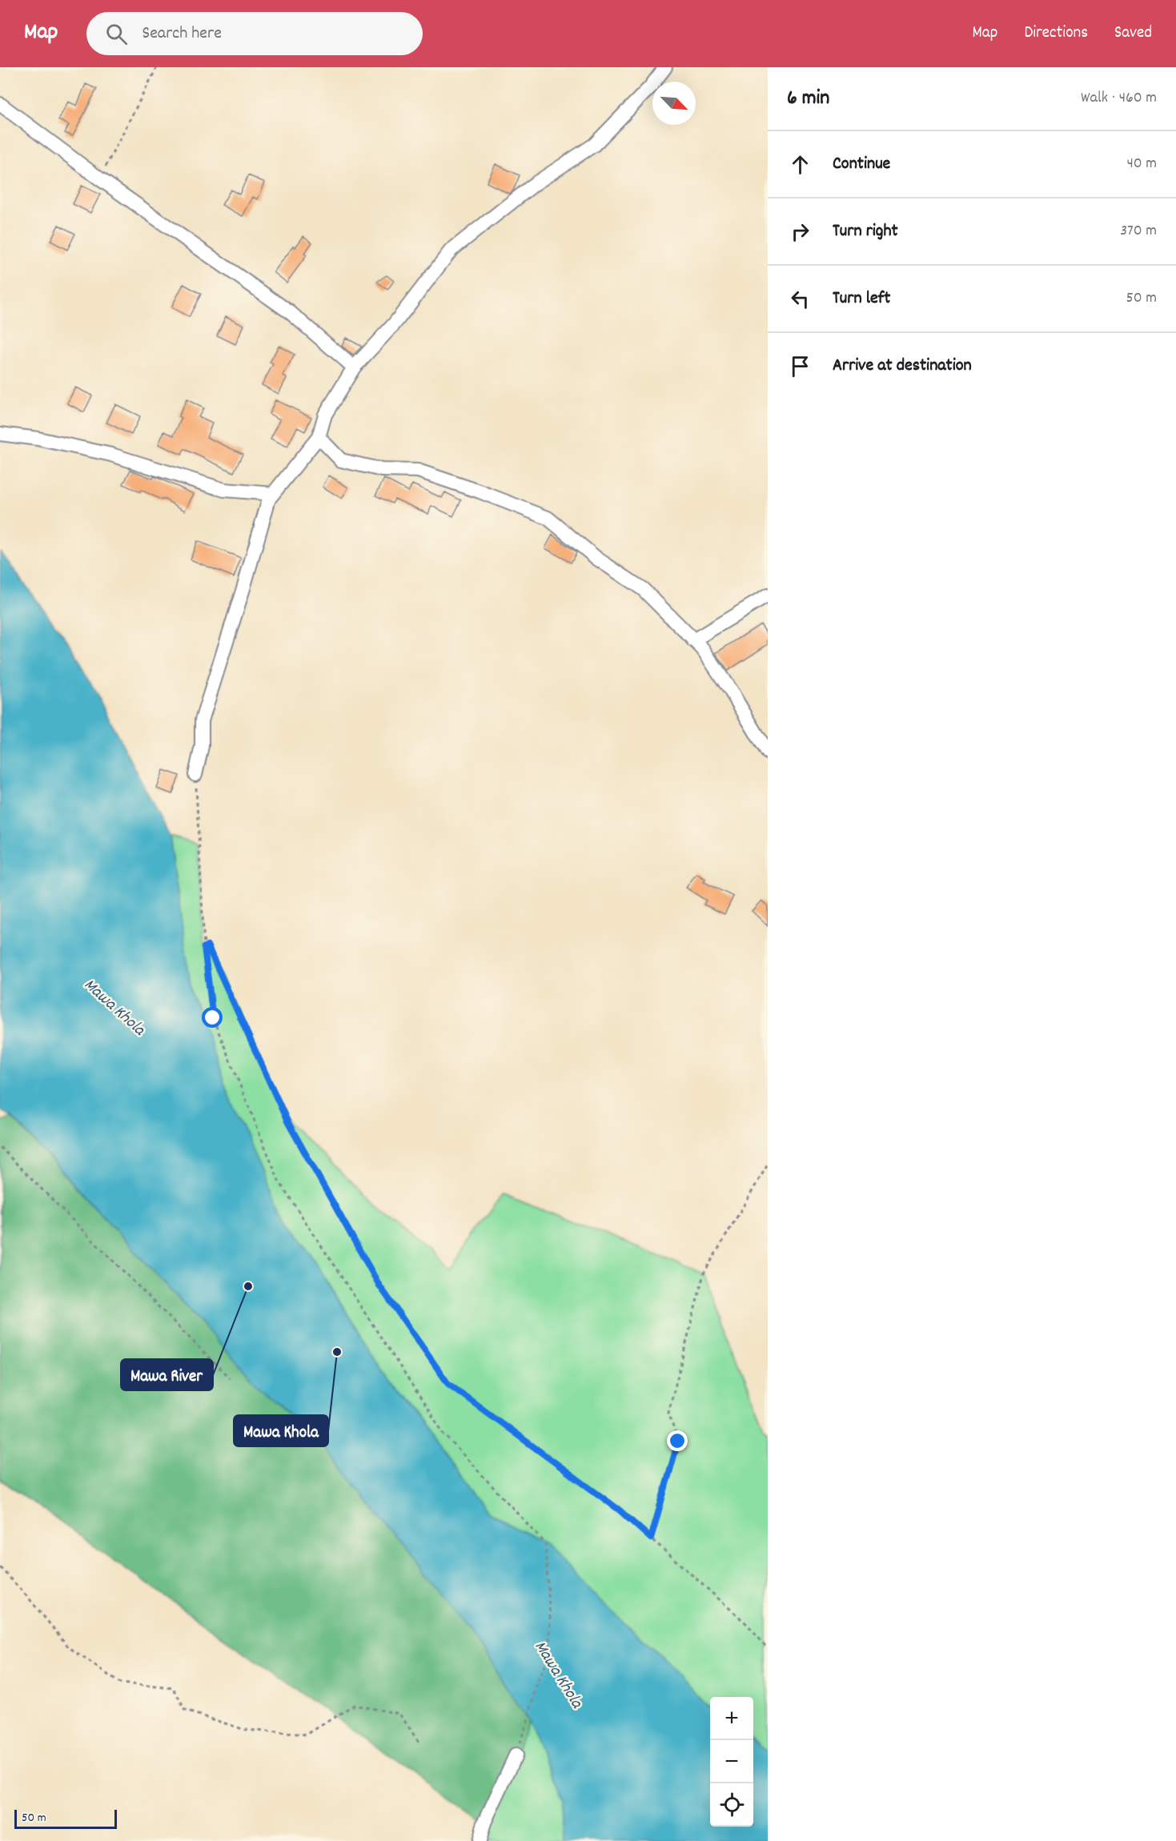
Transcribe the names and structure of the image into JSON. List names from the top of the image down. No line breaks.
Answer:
{"water":["Mawa Khola"],"places":["Mawa River","Mawa Khola"],"scale_bar":"50 m","north":"bottom right","page":{"header":"Map","search":"Search here","nav":["Map","Directions","Saved"],"heading":["6 min","Walk · 460 m"],"list":[["Continue","40 m"],["Turn right","370 m"],["Turn left","50 m"],"Arrive at destination"],"map_buttons":["+","−"],"scale":"50 m"}}
